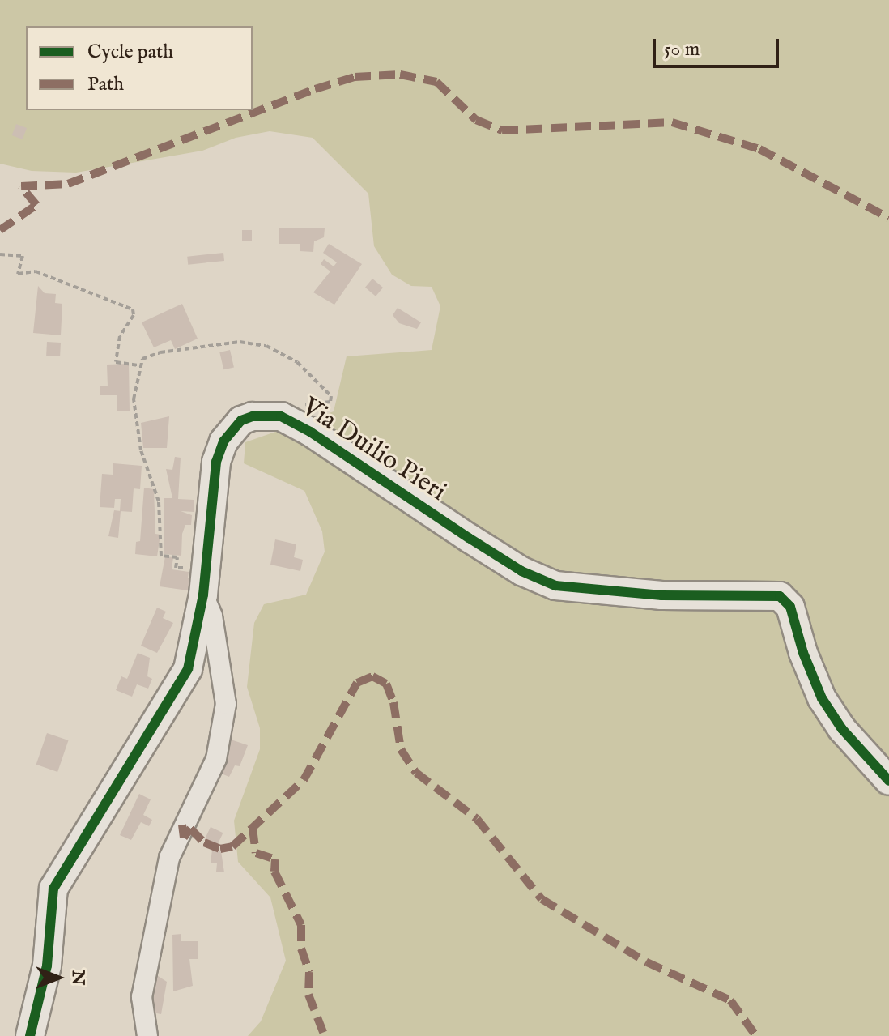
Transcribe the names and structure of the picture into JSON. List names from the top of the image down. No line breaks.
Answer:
{"streets":{"street":["Via Duilio Pieri"]},"legend":["Cycle path","Path"],"scale_bar":"50 m","north":"right"}
